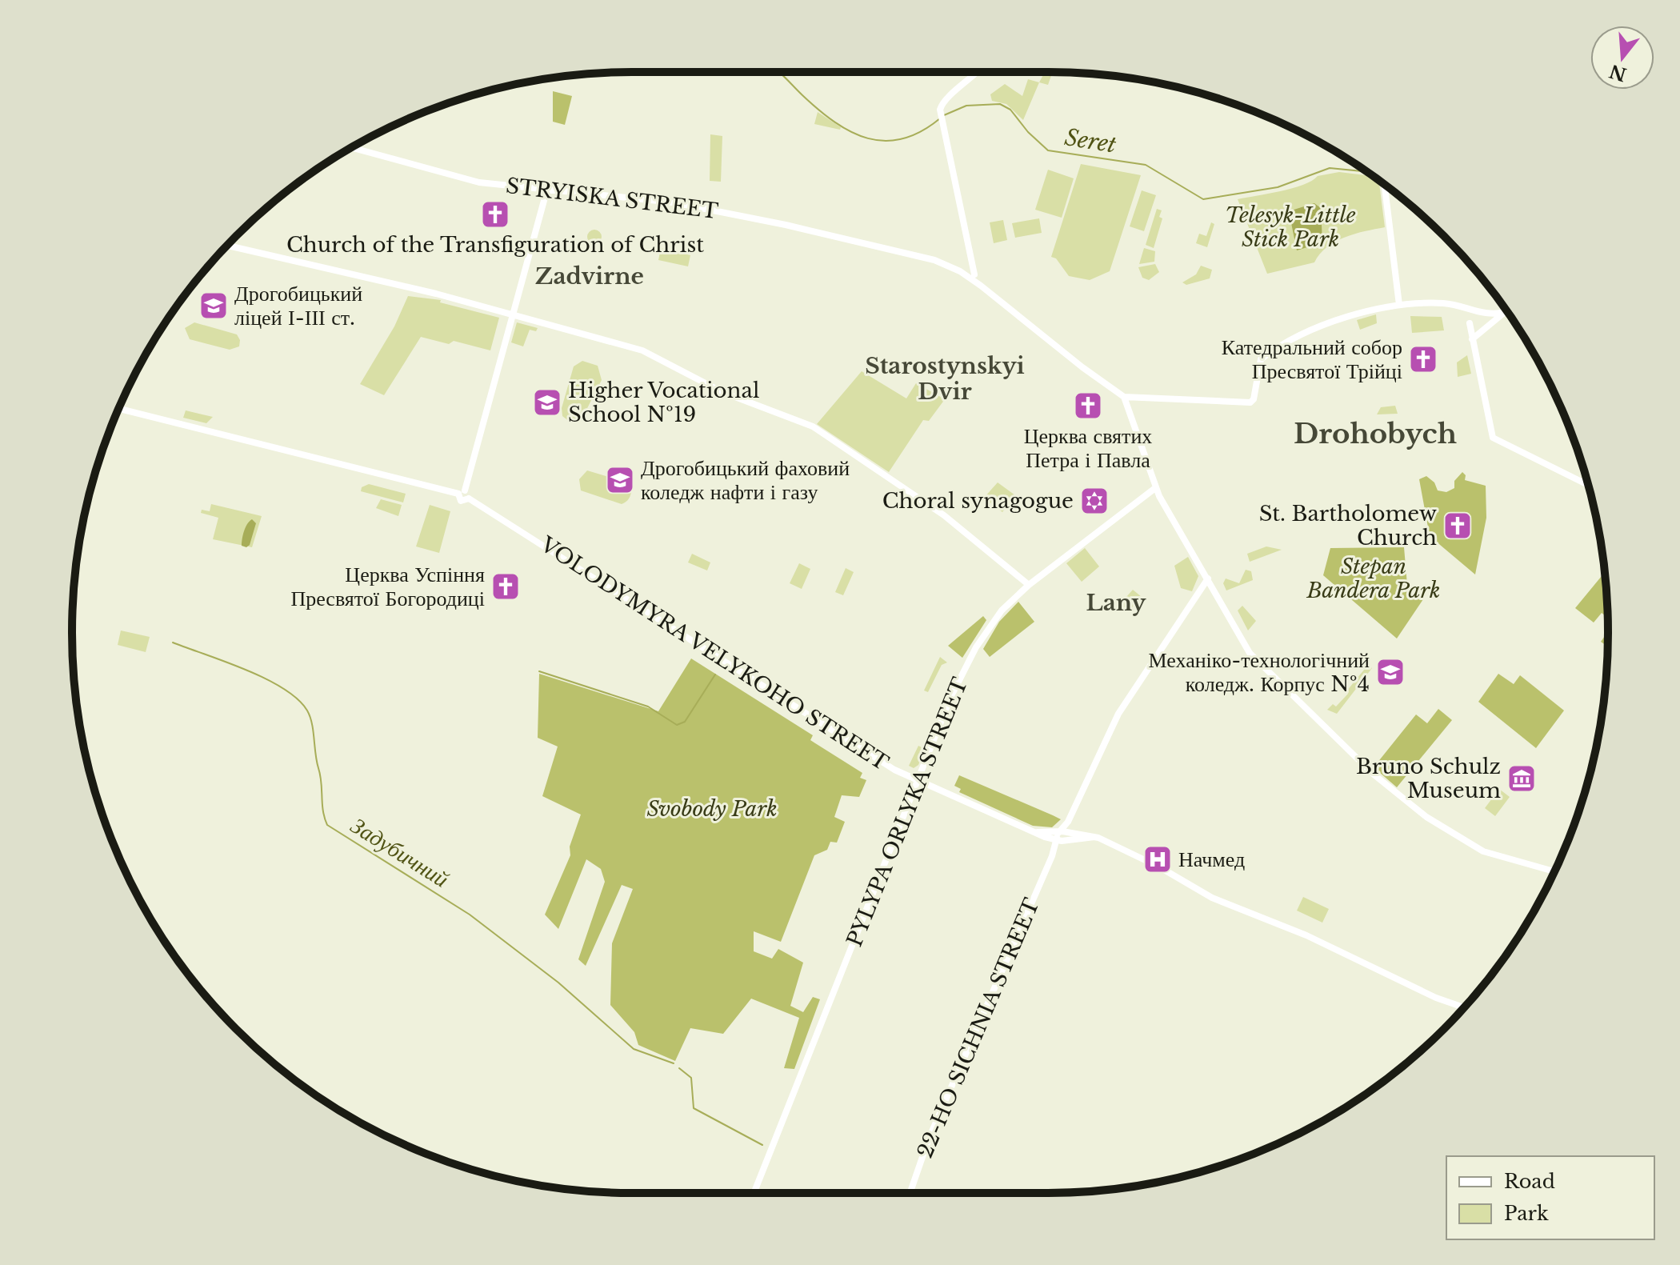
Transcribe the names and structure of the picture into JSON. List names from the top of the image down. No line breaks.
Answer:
{"streets":{"street":["STRYISKA STREET","VOLODYMYRA VELYKOHO STREET","PYLYPA ORLYKA STREET","22-HO SICHNIA STREET"]},"crossings":[["VOLODYMYRA VELYKOHO STREET","PYLYPA ORLYKA STREET"],["VOLODYMYRA VELYKOHO STREET","22-HO SICHNIA STREET"]],"districts":["Zadvirne","Starostynskyi Dvir","Drohobych","Lany"],"water":["Seret","Задубичний"],"parks":["Telesyk-Little Stick Park","Stepan Bandera Park","Svobody Park"],"places":{"church":["Church of the Transfiguration of Christ","Катедральний собор Пресвятої Трійці","Церква святих Петра і Павла","St. Bartholomew Church","Церква Успіння Пресвятої Богородиці"],"school or university":["Дрогобицький ліцей І-ІІІ ст.","Higher Vocational School №19","Дрогобицький фаховий коледж нафти і газу","Механіко-технологічний коледж. Корпус №4"],"synagogue":["Choral synagogue"],"museum":["Bruno Schulz Museum"],"hospital":["Начмед"]},"legend":["Road","Park"],"north":"bottom"}
